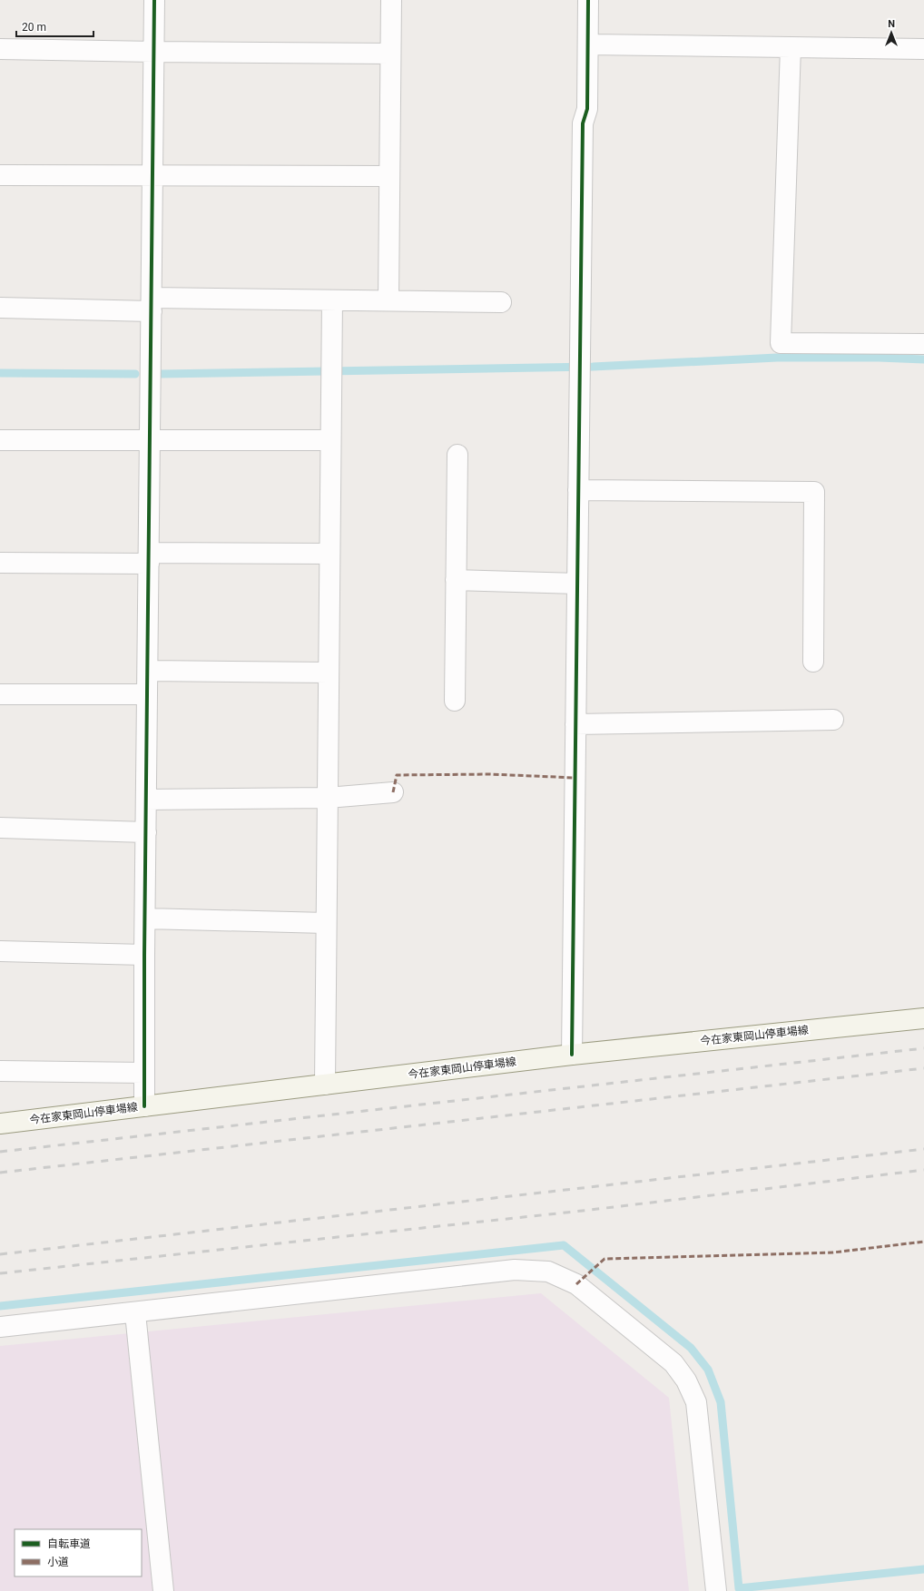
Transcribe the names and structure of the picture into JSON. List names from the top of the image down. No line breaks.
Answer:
{"streets":{"main road":["今在家東岡山停車場線"]},"legend":["自転車道","小道"],"scale_bar":"20 m","north":"top"}
